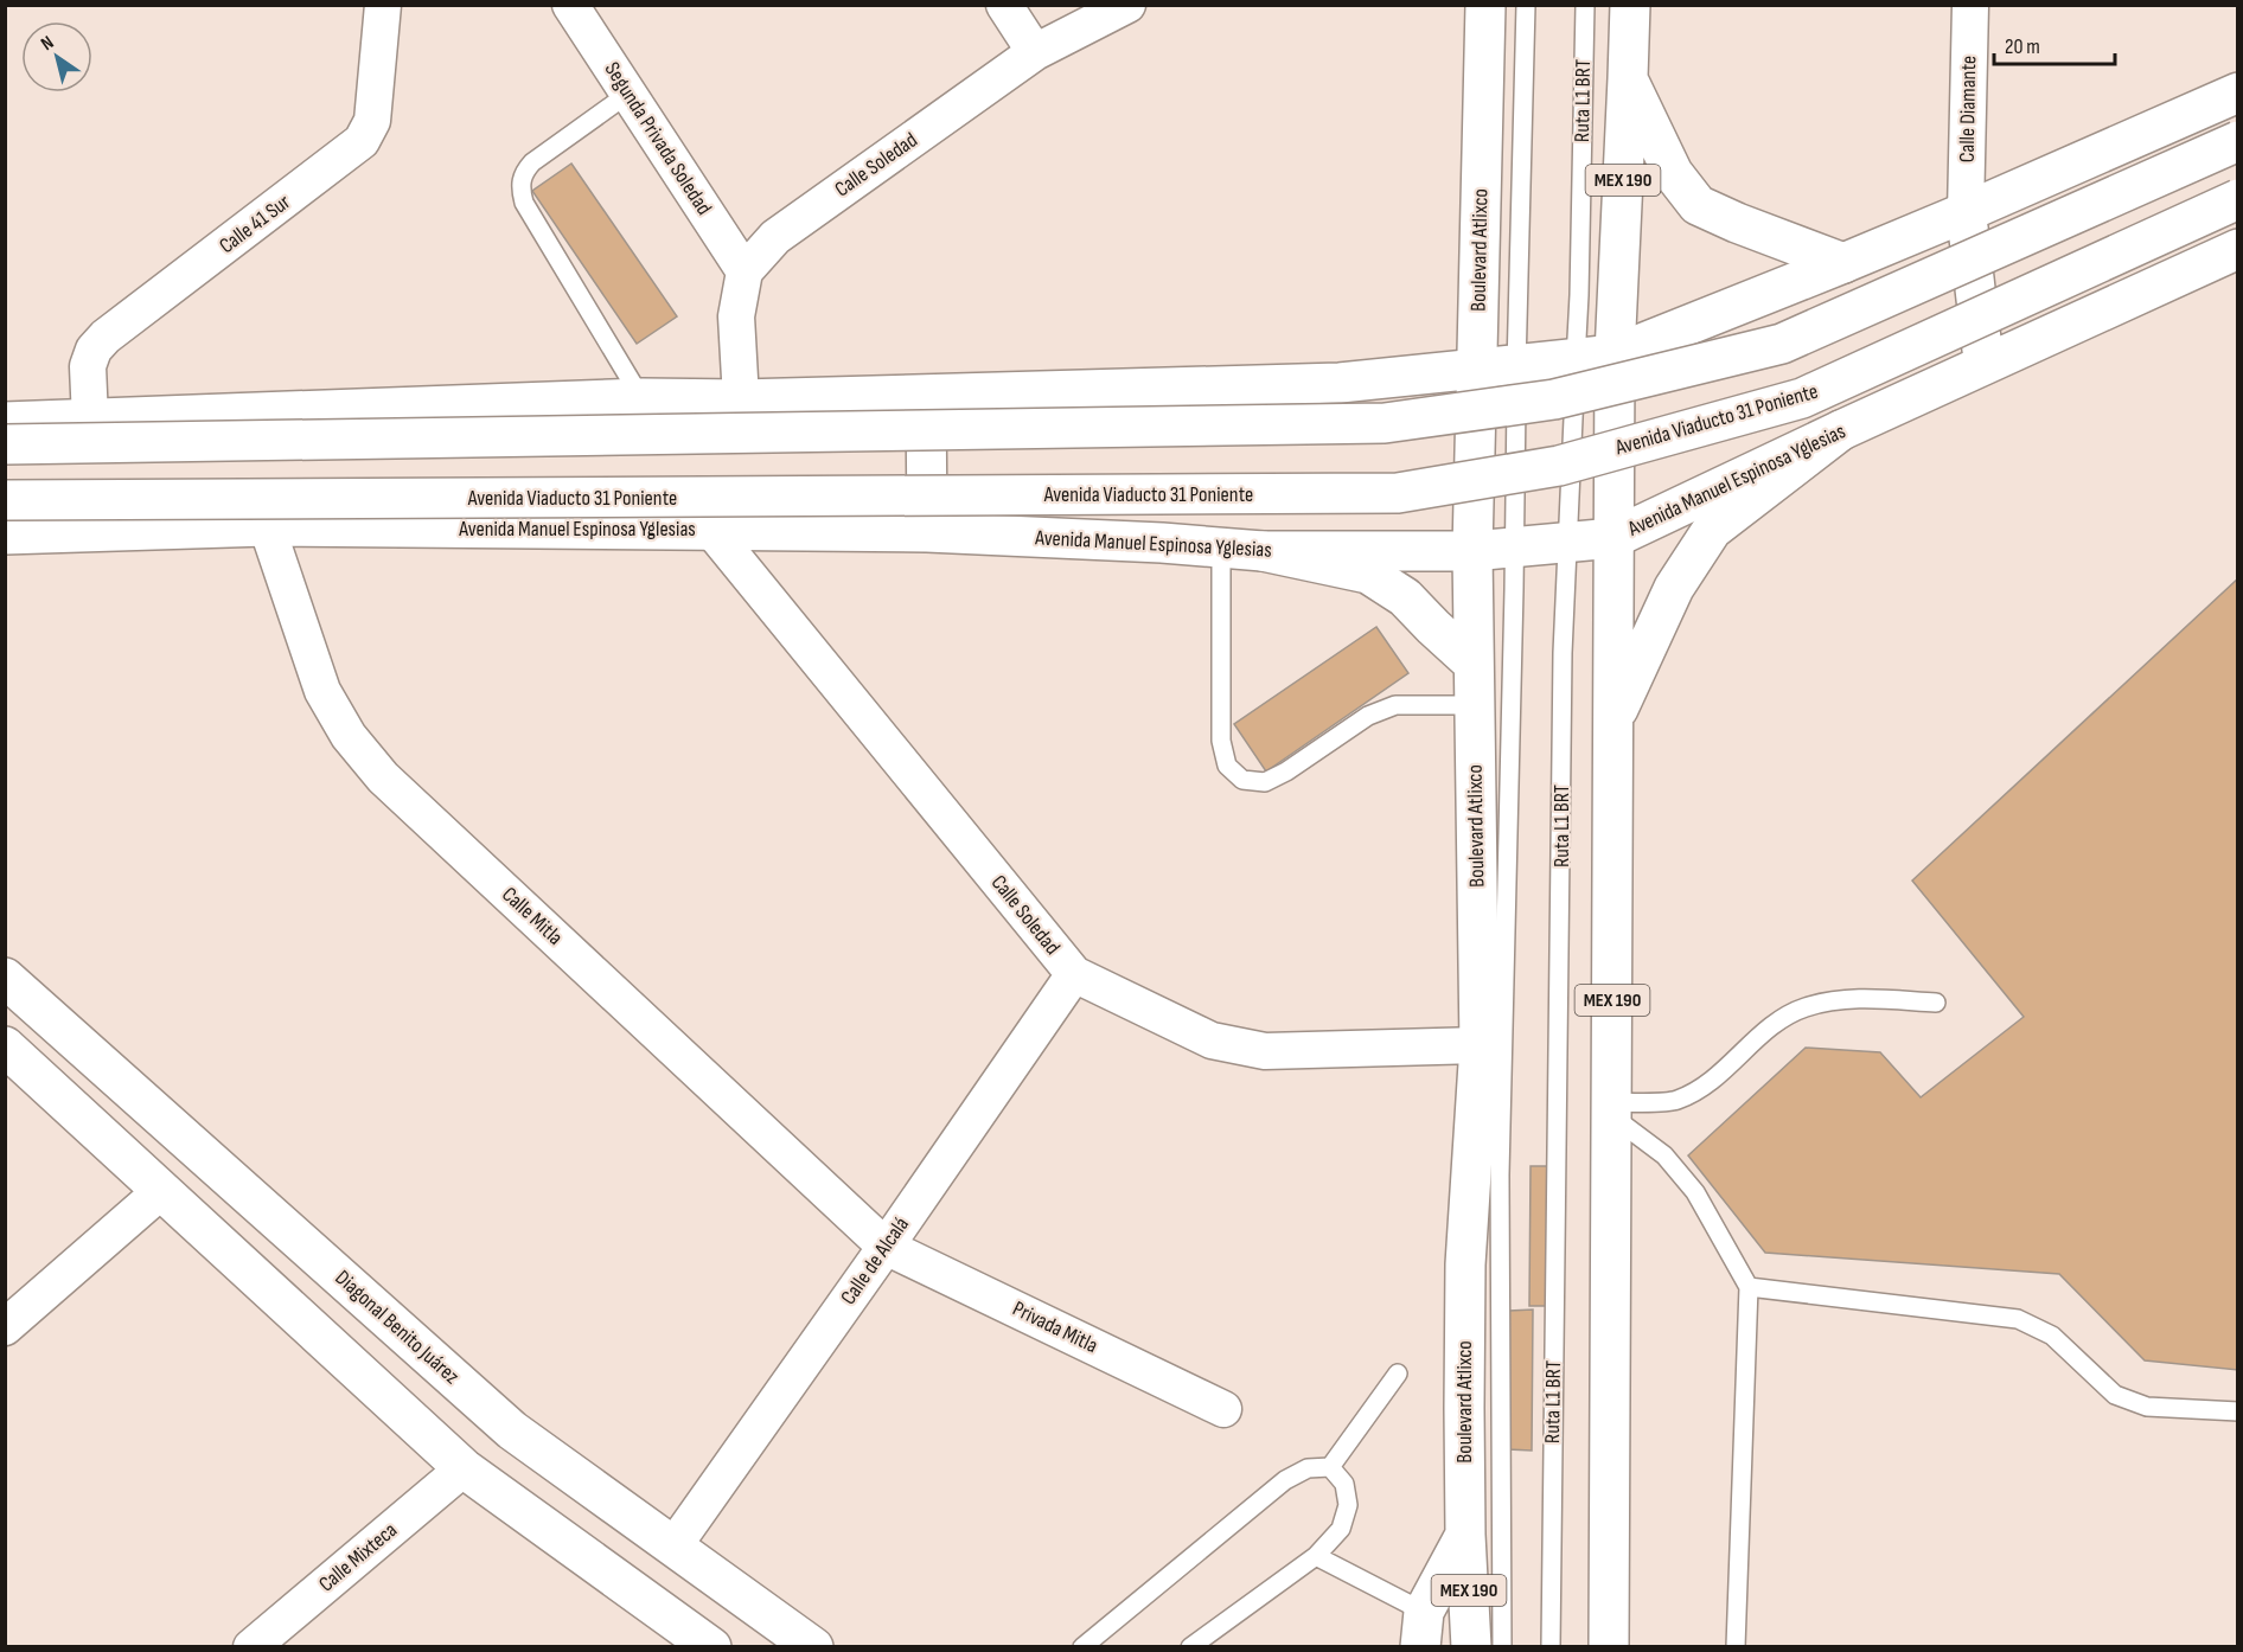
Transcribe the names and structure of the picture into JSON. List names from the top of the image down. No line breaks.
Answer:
{"streets":{"main road":["MEX 190","Boulevard Atlixco","Avenida Viaducto 31 Poniente","Avenida Manuel Espinosa Yglesias","Diagonal Benito Juárez"],"street":["Calle Diamante","Segunda Privada Soledad","Calle Soledad","Calle 41 Sur","Calle Mitla","Calle de Alcalá","Privada Mitla","Calle Mixteca"],"lane":["Ruta L1 BRT"]},"crossings":[["Ruta L1 BRT","Avenida Manuel Espinosa Yglesias"],["Segunda Privada Soledad","Calle Soledad"],["Calle Soledad","Boulevard Atlixco"],["Calle Soledad","Avenida Manuel Espinosa Yglesias"],["Calle Soledad","Calle de Alcalá"],["MEX 190","Avenida Manuel Espinosa Yglesias"],["Boulevard Atlixco","Avenida Manuel Espinosa Yglesias"],["Avenida Manuel Espinosa Yglesias","Calle Mitla"],["Calle Mitla","Calle de Alcalá"],["Calle Mitla","Privada Mitla"],["Calle de Alcalá","Diagonal Benito Juárez"],["Calle de Alcalá","Privada Mitla"]],"scale_bar":"20 m","north":"top left"}
